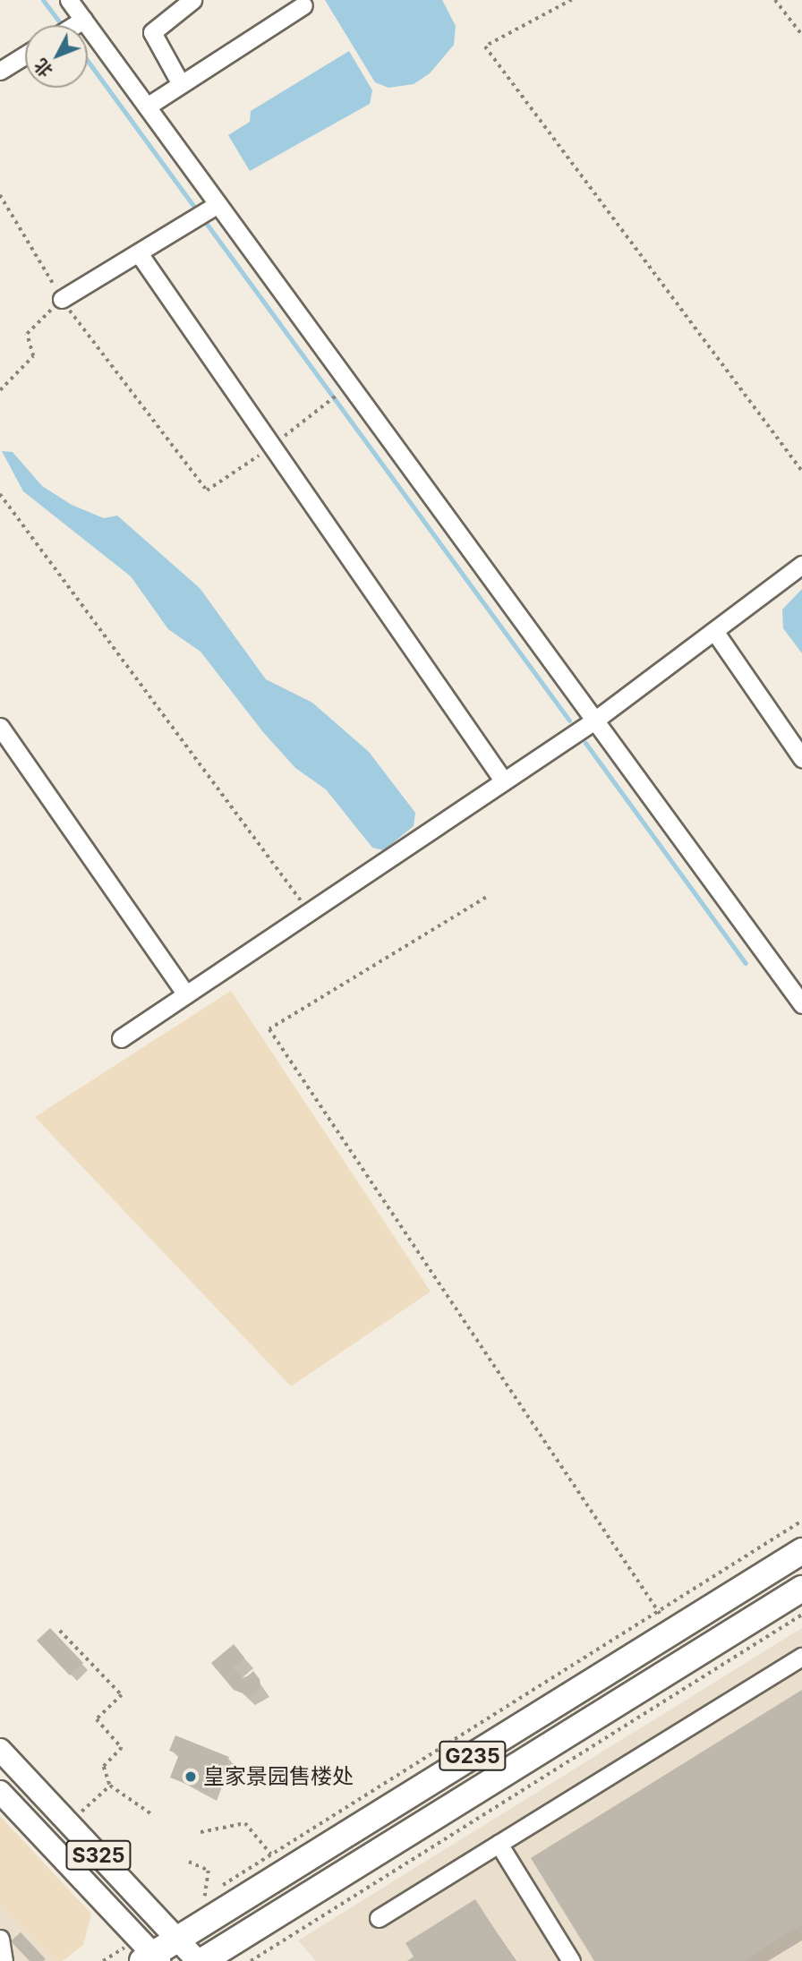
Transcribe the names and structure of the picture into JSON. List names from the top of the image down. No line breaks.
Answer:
{"streets":{"highway":["G235"],"main road":["S325"]},"crossings":[["G235","S325"]],"places":["皇家景园售楼处"],"north":"bottom left"}
